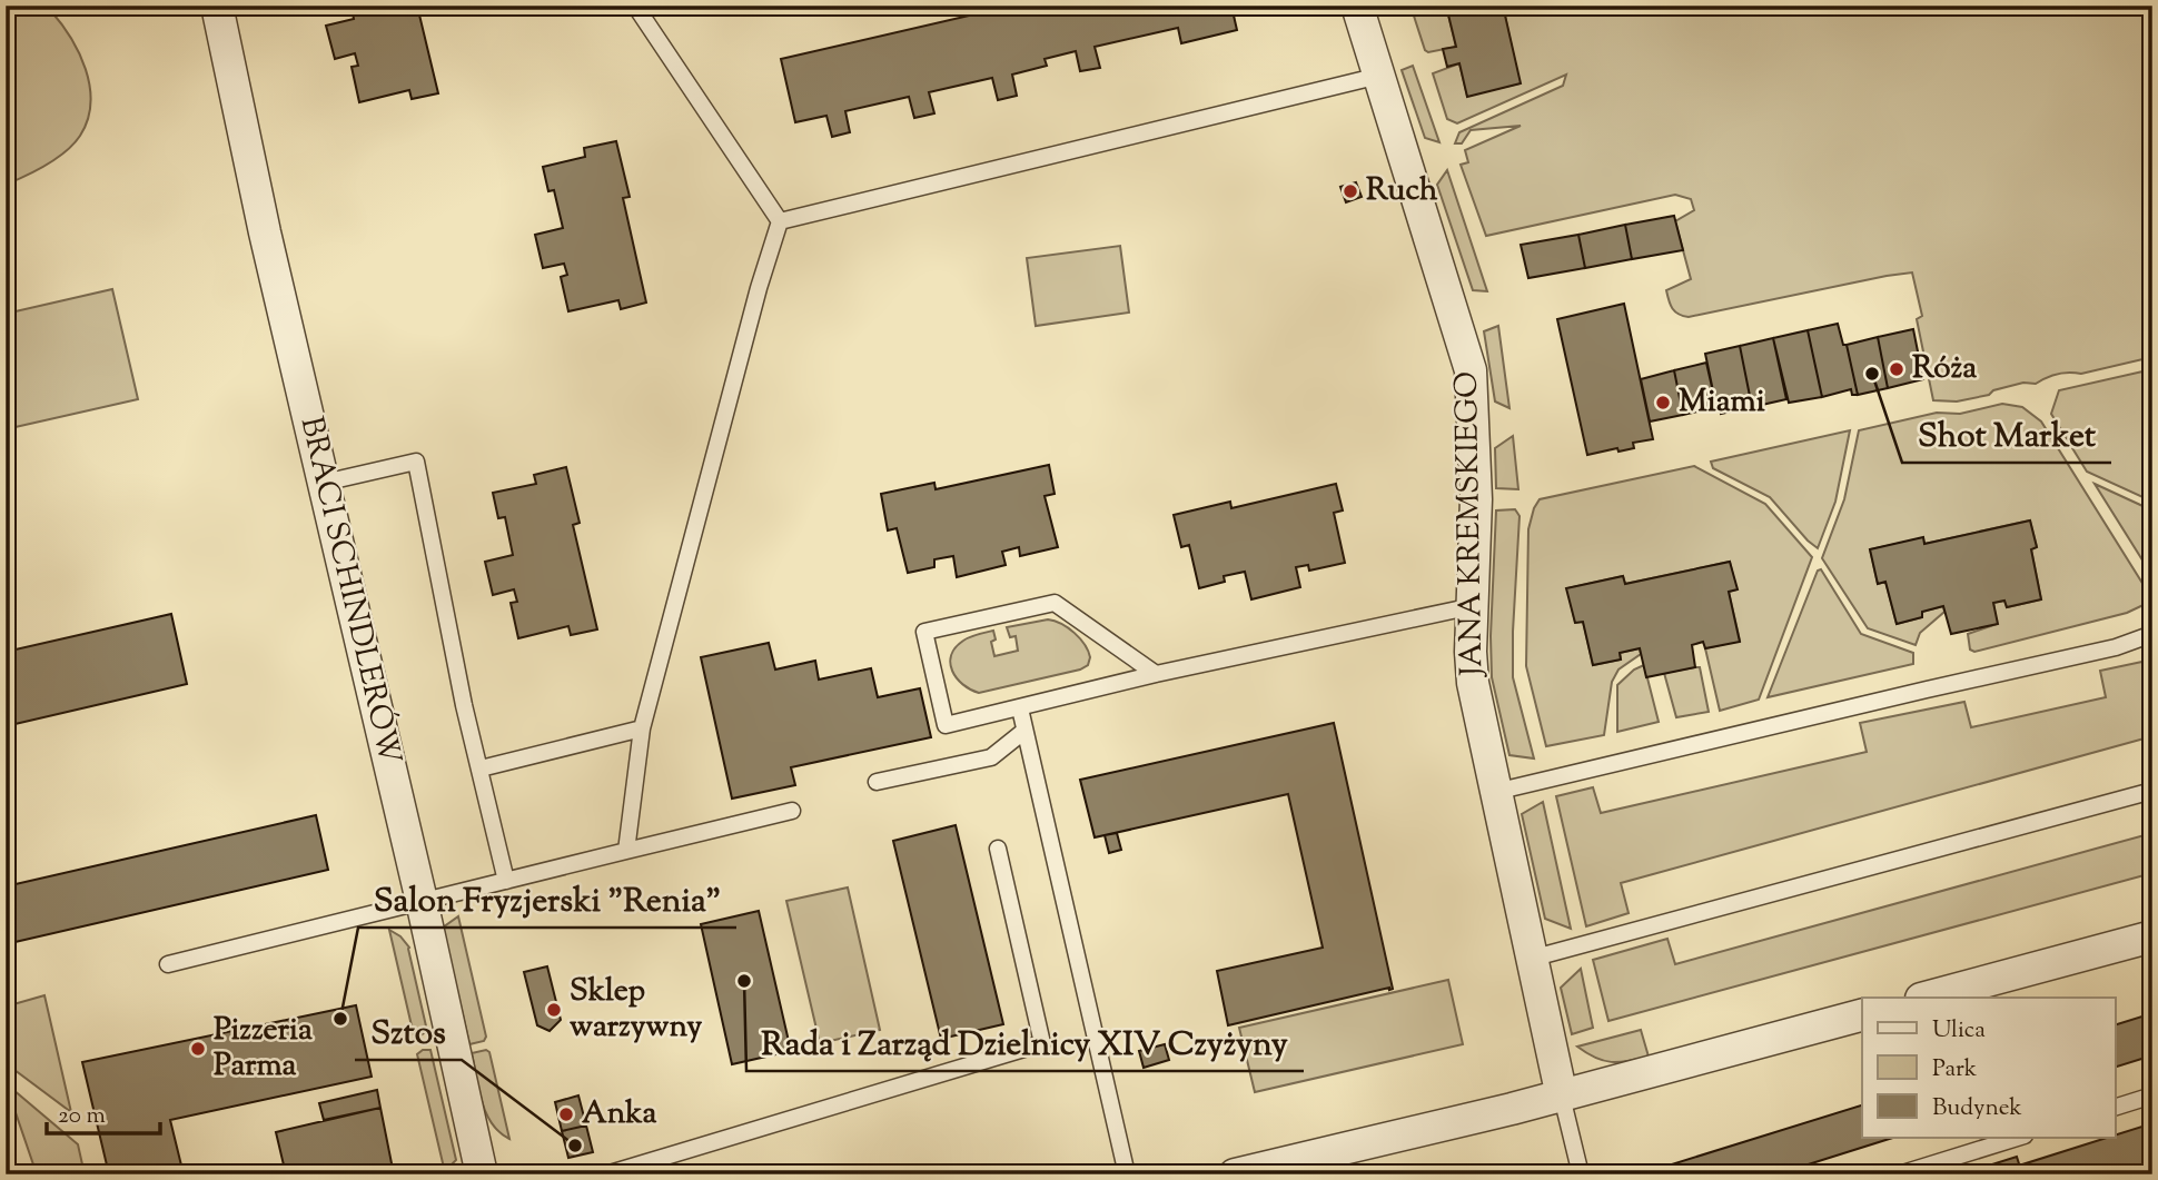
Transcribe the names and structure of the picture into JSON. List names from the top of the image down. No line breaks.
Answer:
{"streets":{"street":["JANA KREMSKIEGO","BRACI SCHINDLERÓW"]},"places":["Ruch","Róża","Shot Market","Miami","Rada i Zarząd Dzielnicy XIV Czyżyny","Sklep warzywny","Salon Fryzjerski \"Renia\"","Pizzeria Parma","Anka","Sztos"],"legend":["Ulica","Park","Budynek"],"scale_bar":"20 m"}
